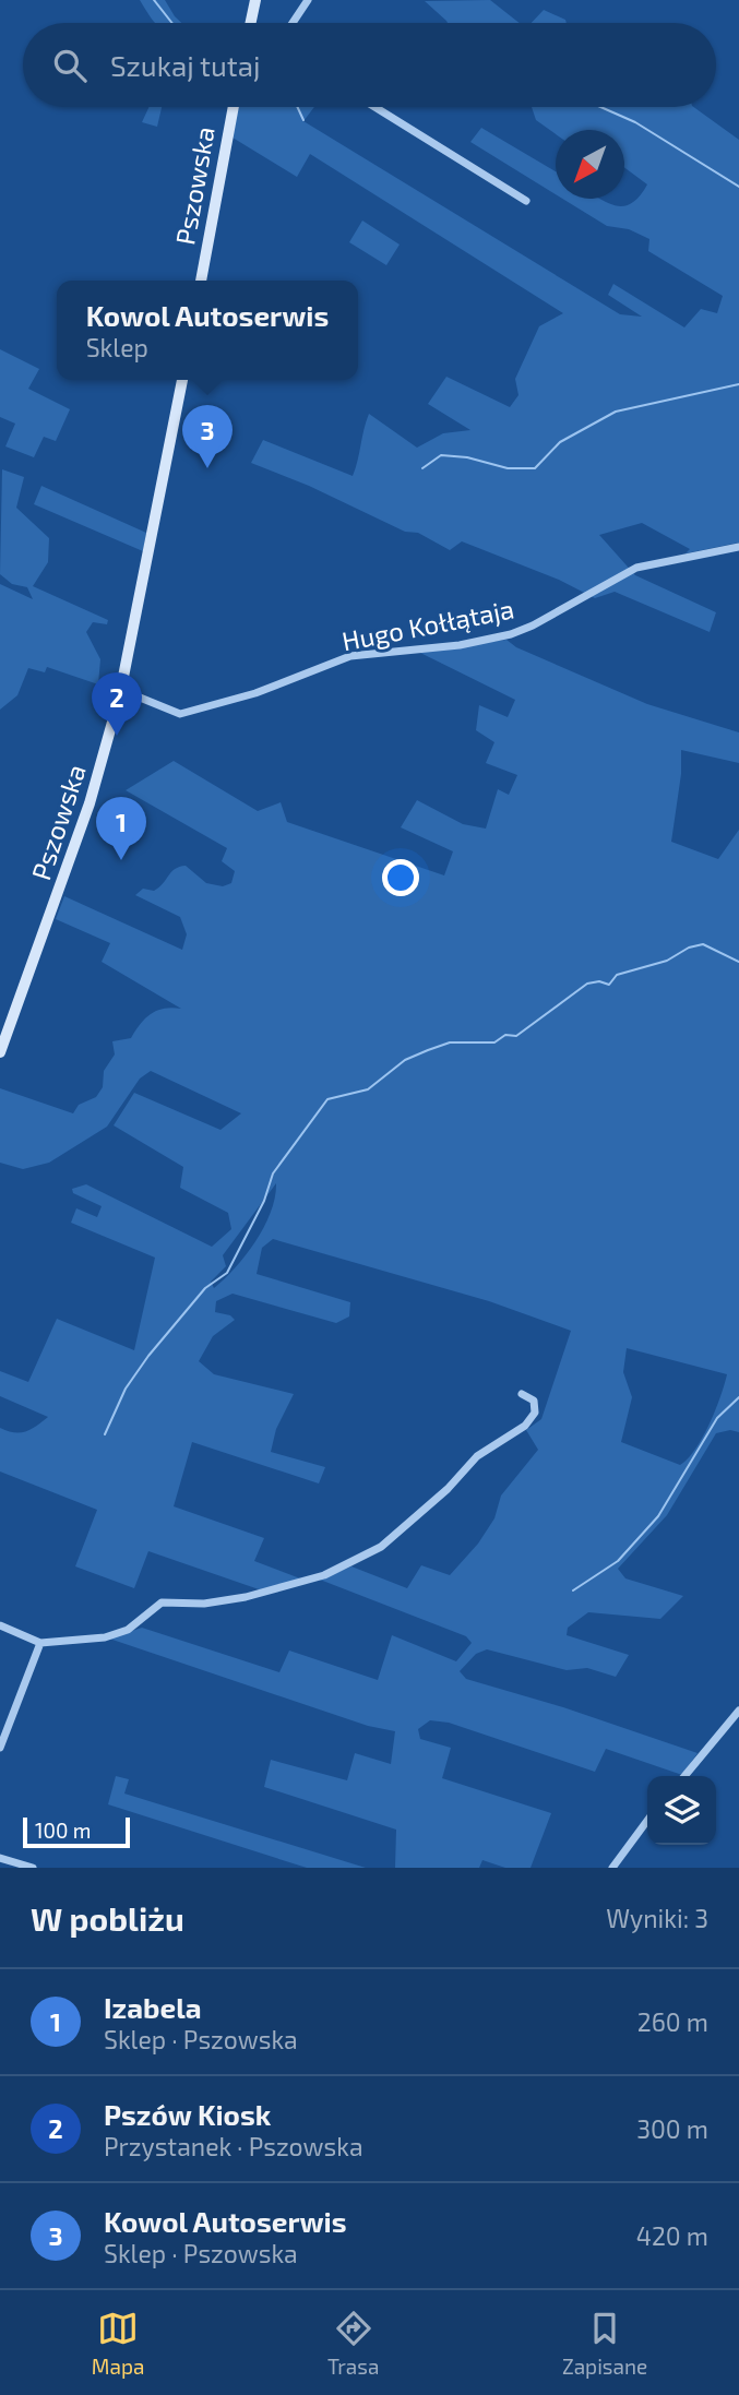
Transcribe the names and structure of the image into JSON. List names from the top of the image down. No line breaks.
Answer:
{"streets":{"main road":["Pszowska"],"street":["Hugo Kołłątaja"]},"crossings":[["Pszowska","Hugo Kołłątaja"]],"scale_bar":"100 m","north":"bottom left","page":{"search":"Szukaj tutaj","popup":["Kowol Autoserwis","Sklep"],"pins":["3","2","1"],"scale":"100 m","heading":["W pobliżu","Wyniki: 3"],"list":[{"mark":"1","name":"Izabela","note":"Sklep · Pszowska","value":"260 m"},{"mark":"2","name":"Pszów Kiosk","note":"Przystanek · Pszowska","value":"300 m"},{"mark":"3","name":"Kowol Autoserwis","note":"Sklep · Pszowska","value":"420 m"}],"nav":["Mapa","Trasa","Zapisane"]}}
